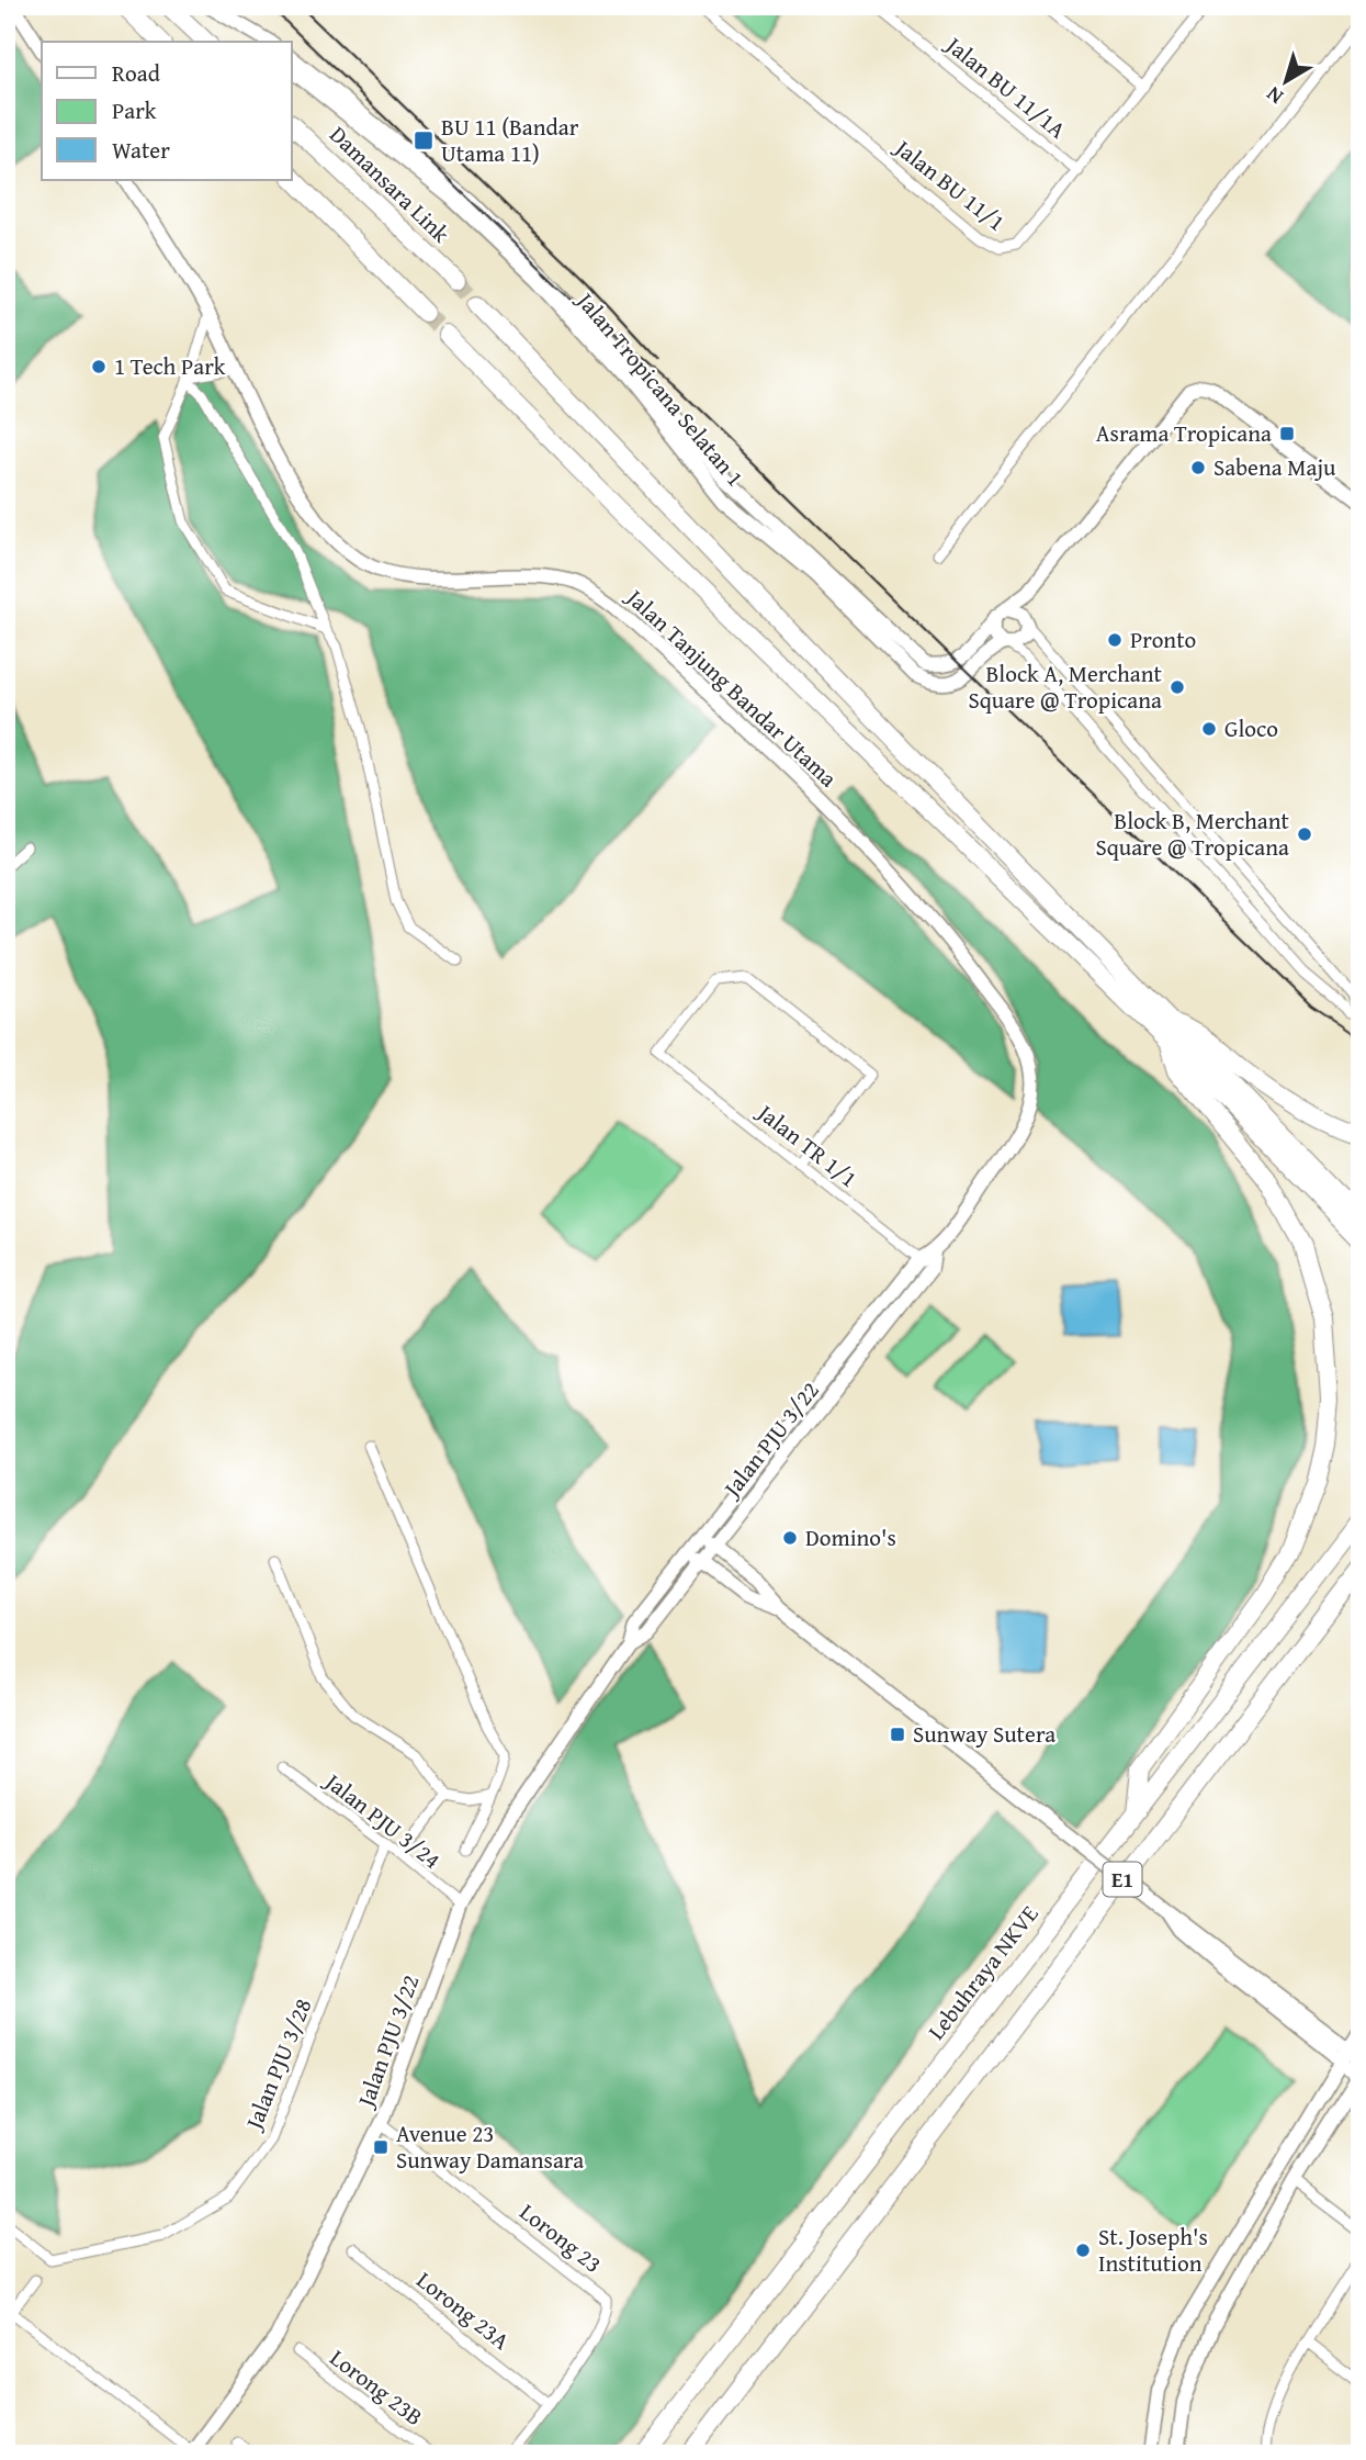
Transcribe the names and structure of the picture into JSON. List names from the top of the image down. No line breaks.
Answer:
{"streets":{"highway":["Damansara Link","E1","Lebuhraya NKVE"],"street":["Jalan BU 11/1A","Jalan BU 11/1","Jalan Tropicana Selatan 1","Jalan Tanjung Bandar Utama","Jalan TR 1/1","Jalan PJU 3/22","Jalan PJU 3/24","Jalan PJU 3/28","Lorong 23","Lorong 23A","Lorong 23B"]},"crossings":[["Jalan BU 11/1A","Jalan BU 11/1"],["Jalan Tanjung Bandar Utama","Jalan PJU 3/22"],["Jalan TR 1/1","Jalan PJU 3/22"],["Jalan PJU 3/22","Jalan PJU 3/24"],["Jalan PJU 3/22","Lorong 23"],["Jalan PJU 3/24","Jalan PJU 3/28"],["Lorong 23","Lorong 23A"]],"places":{"transit":["BU 11 (Bandar Utama 11)","Asrama Tropicana","Sunway Sutera","Avenue 23 Sunway Damansara"],"other":["1 Tech Park","Sabena Maju","Pronto","Block A, Merchant Square @ Tropicana","Gloco","Block B, Merchant Square @ Tropicana","Domino's","St. Joseph's Institution"]},"legend":["Road","Park","Water"],"north":"bottom left"}
